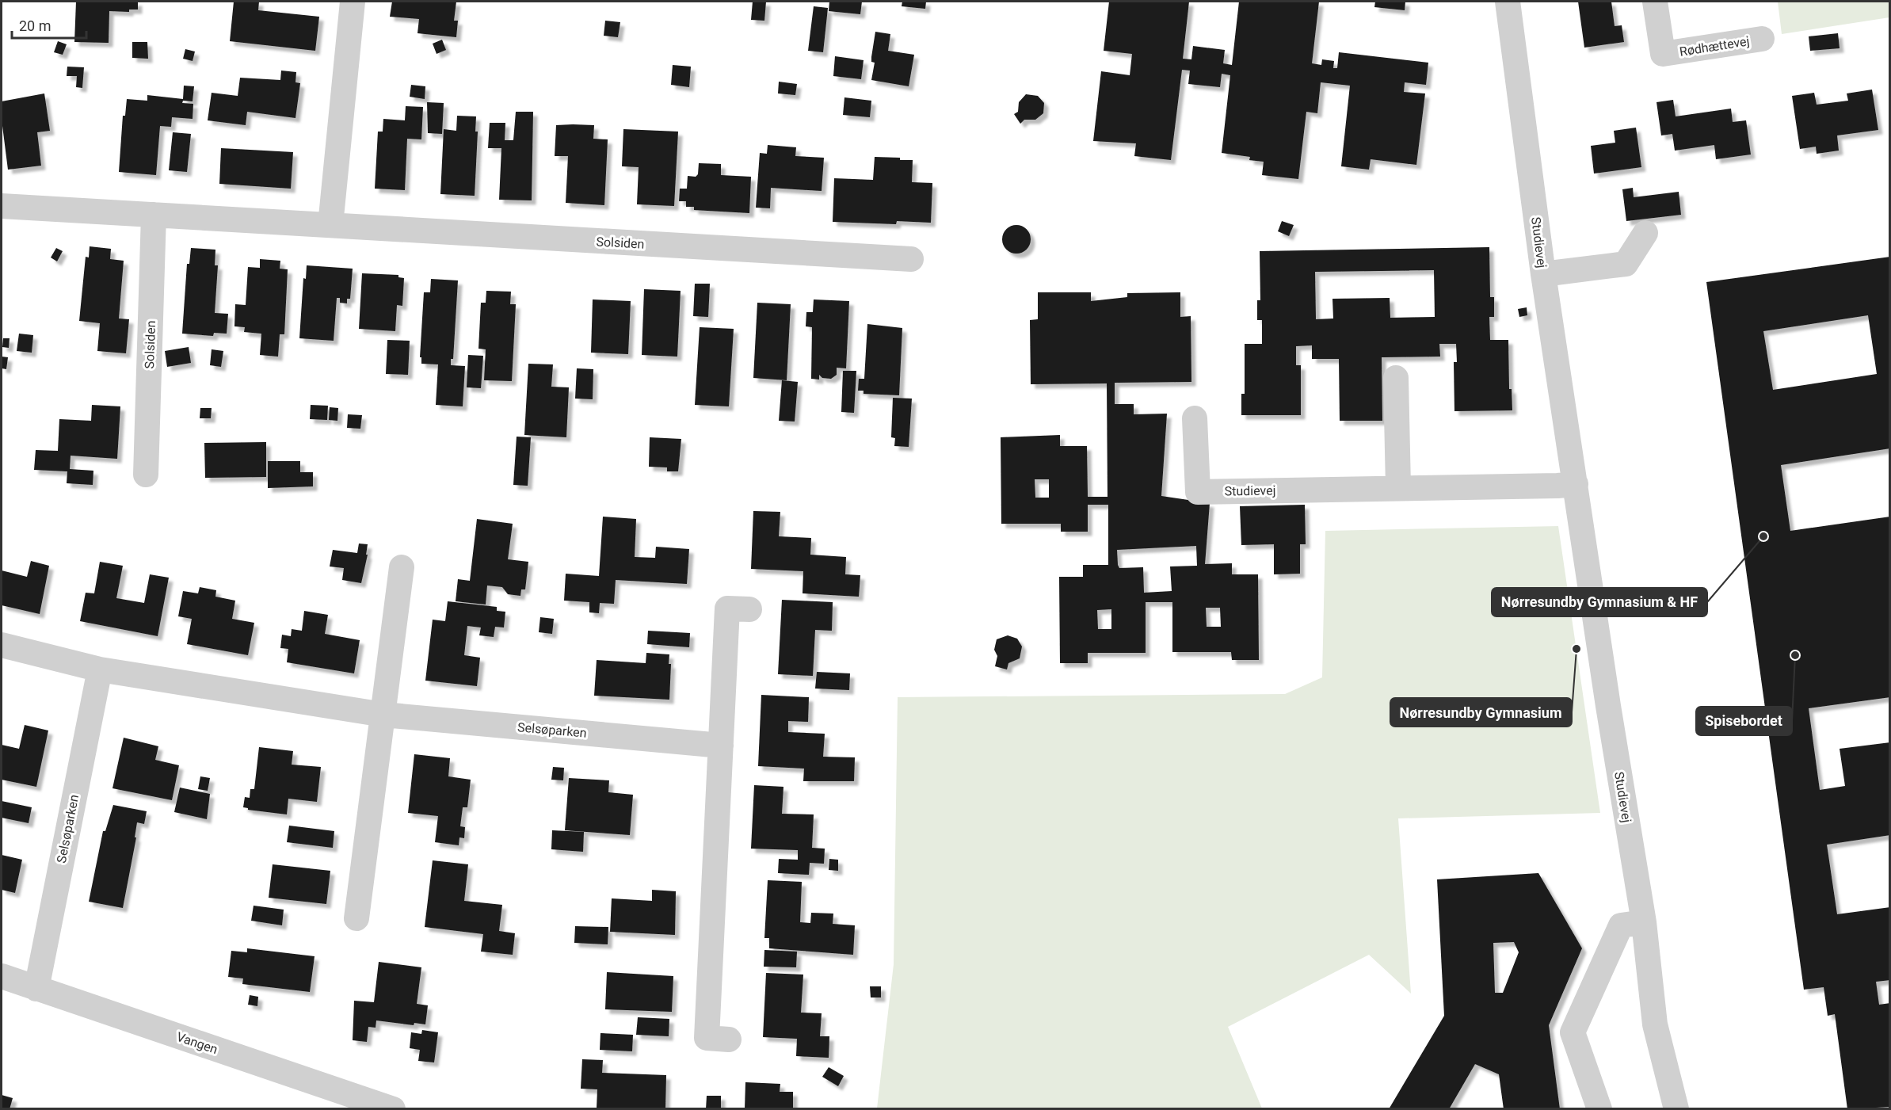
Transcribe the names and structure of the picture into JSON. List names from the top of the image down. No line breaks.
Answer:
{"streets":{"street":["Rødhættevej","Solsiden","Studievej","Selsøparken","Vangen"]},"crossings":[["Selsøparken","Vangen"]],"places":["Nørresundby Gymnasium & HF","Nørresundby Gymnasium","Spisebordet"],"scale_bar":"20 m"}
